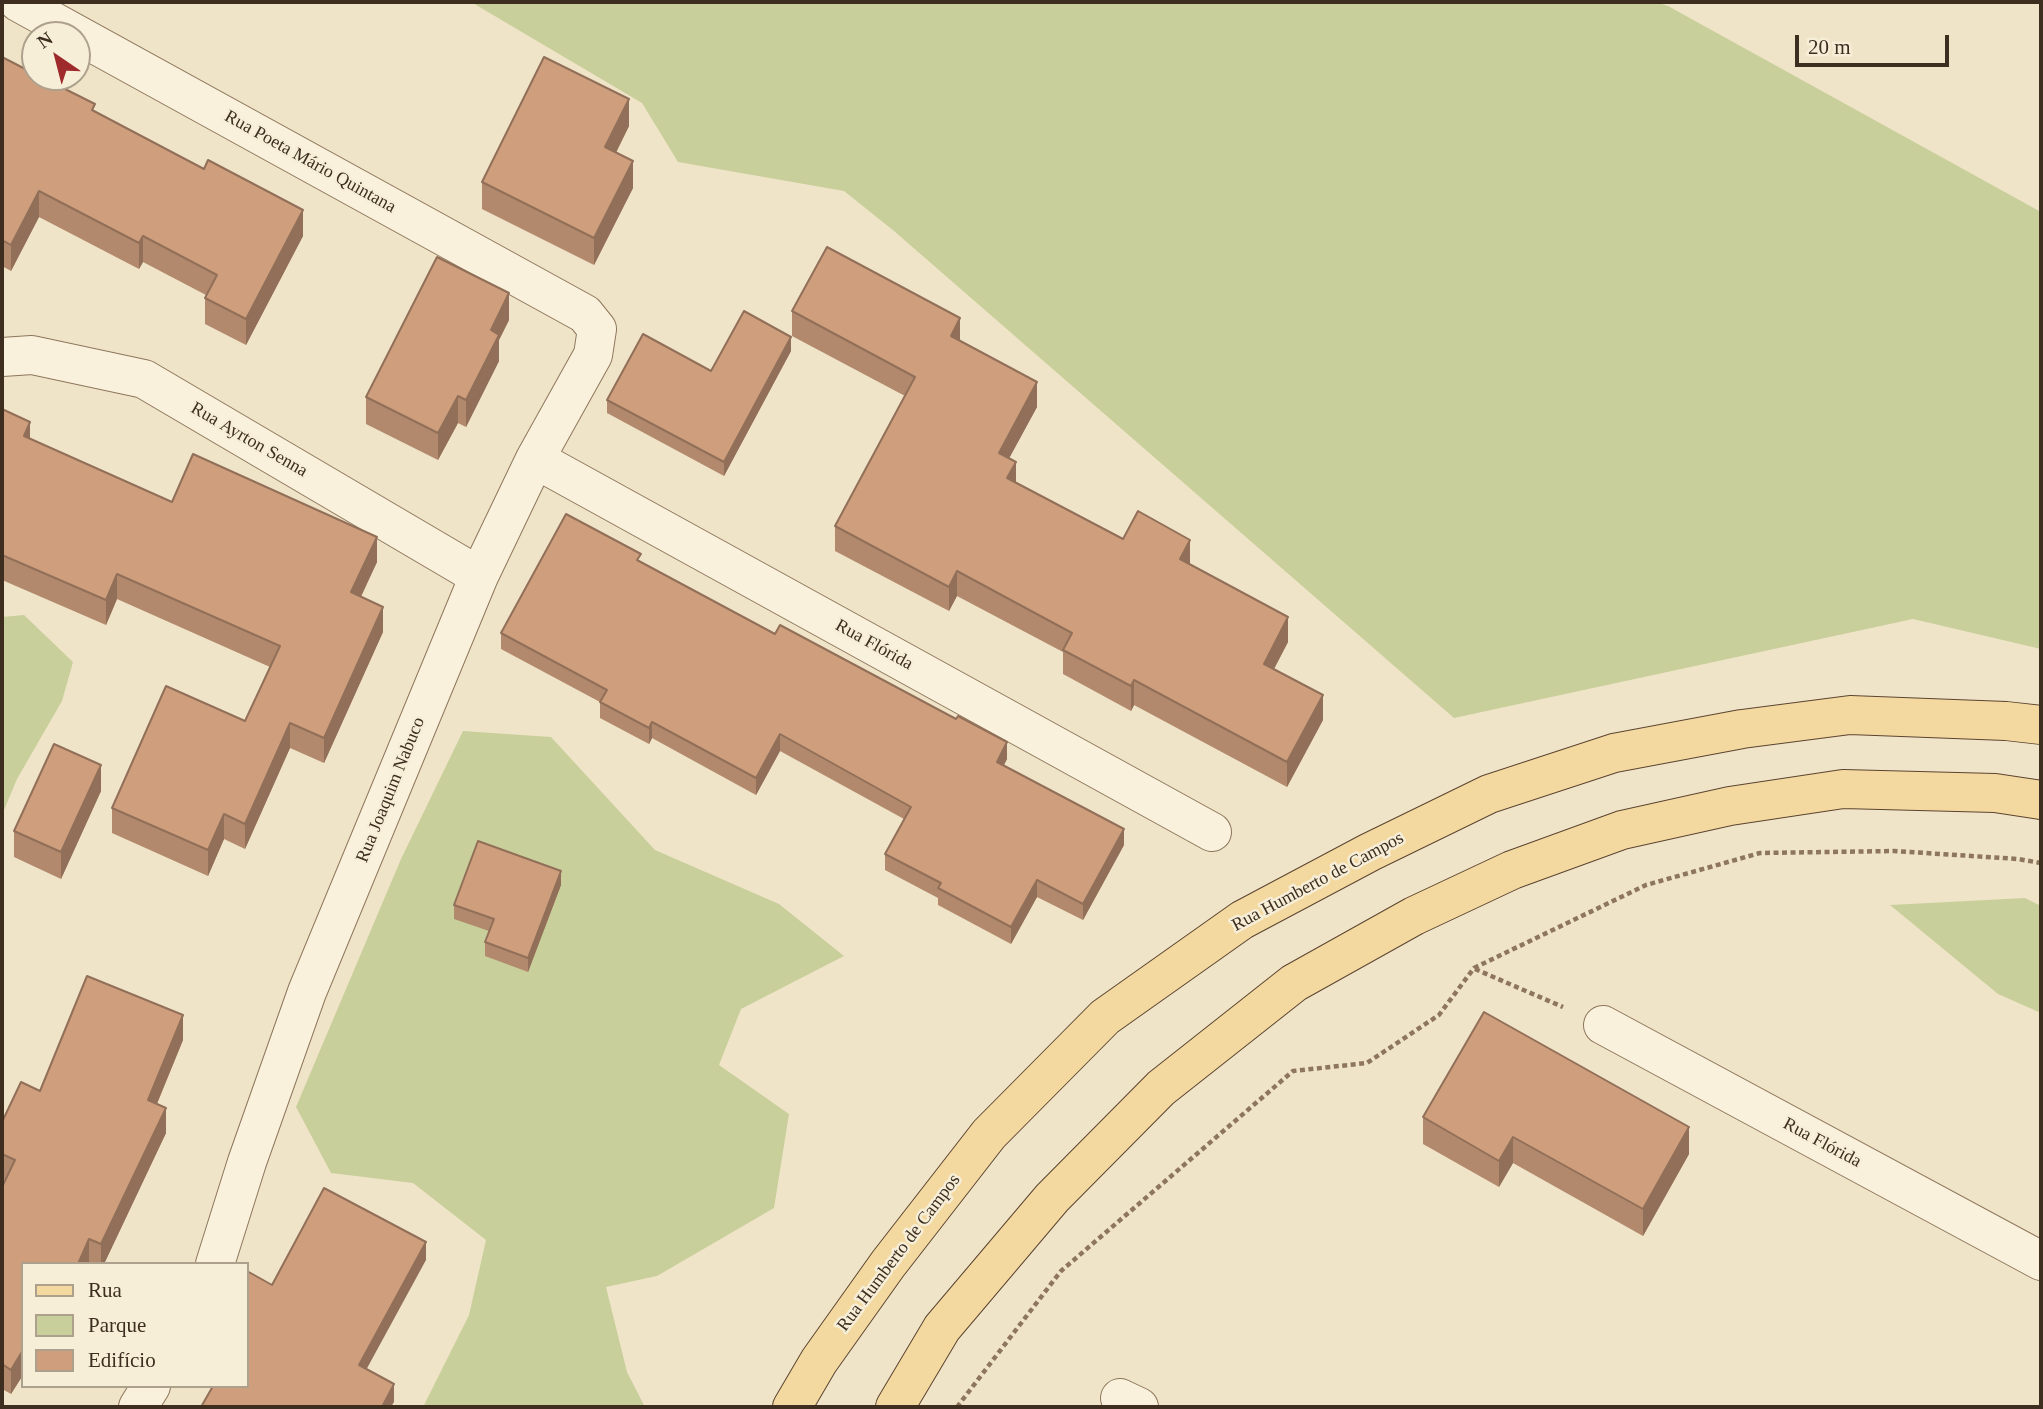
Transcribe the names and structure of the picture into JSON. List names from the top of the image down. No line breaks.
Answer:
{"streets":{"main road":["Rua Humberto de Campos"],"street":["Rua Poeta Mário Quintana","Rua Ayrton Senna","Rua Flórida","Rua Joaquim Nabuco"]},"crossings":[["Rua Poeta Mário Quintana","Rua Joaquim Nabuco"],["Rua Ayrton Senna","Rua Joaquim Nabuco"],["Rua Flórida","Rua Joaquim Nabuco"]],"legend":["Rua","Parque","Edifício"],"scale_bar":"20 m","north":"top left"}
